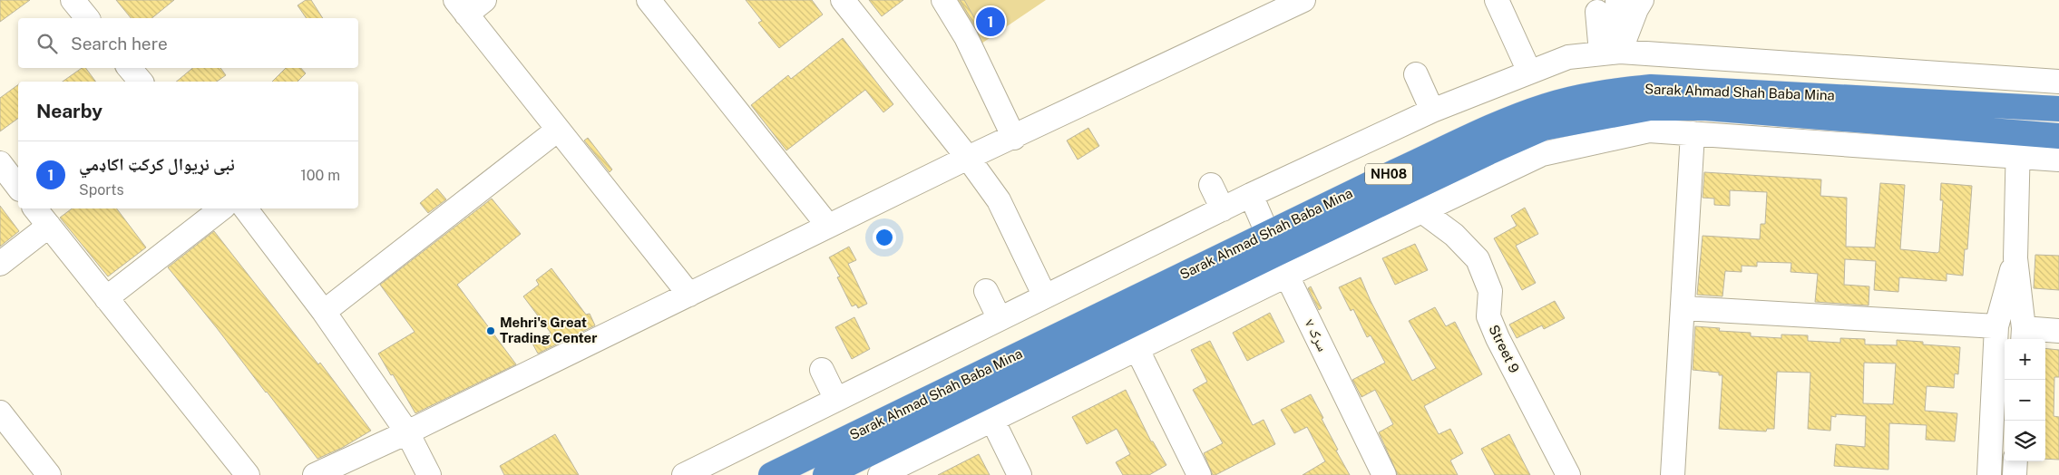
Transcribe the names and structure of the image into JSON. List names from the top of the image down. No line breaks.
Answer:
{"streets":{"highway":["Sarak Ahmad Shah Baba Mina","NH08"],"street":["سرک ۷","Street 9"]},"crossings":[["Sarak Ahmad Shah Baba Mina","NH08"],["Sarak Ahmad Shah Baba Mina","سرک ۷"],["NH08","سرک ۷"]],"places":["Mehri's Great Trading Center"],"page":{"pins":"1","search":"Search here","heading":"Nearby","list":[{"mark":"1","name":"نبی نړیوال کرکټ اکاډمي","note":"Sports","value":"100 m"}],"map_buttons":["+","−"]}}
